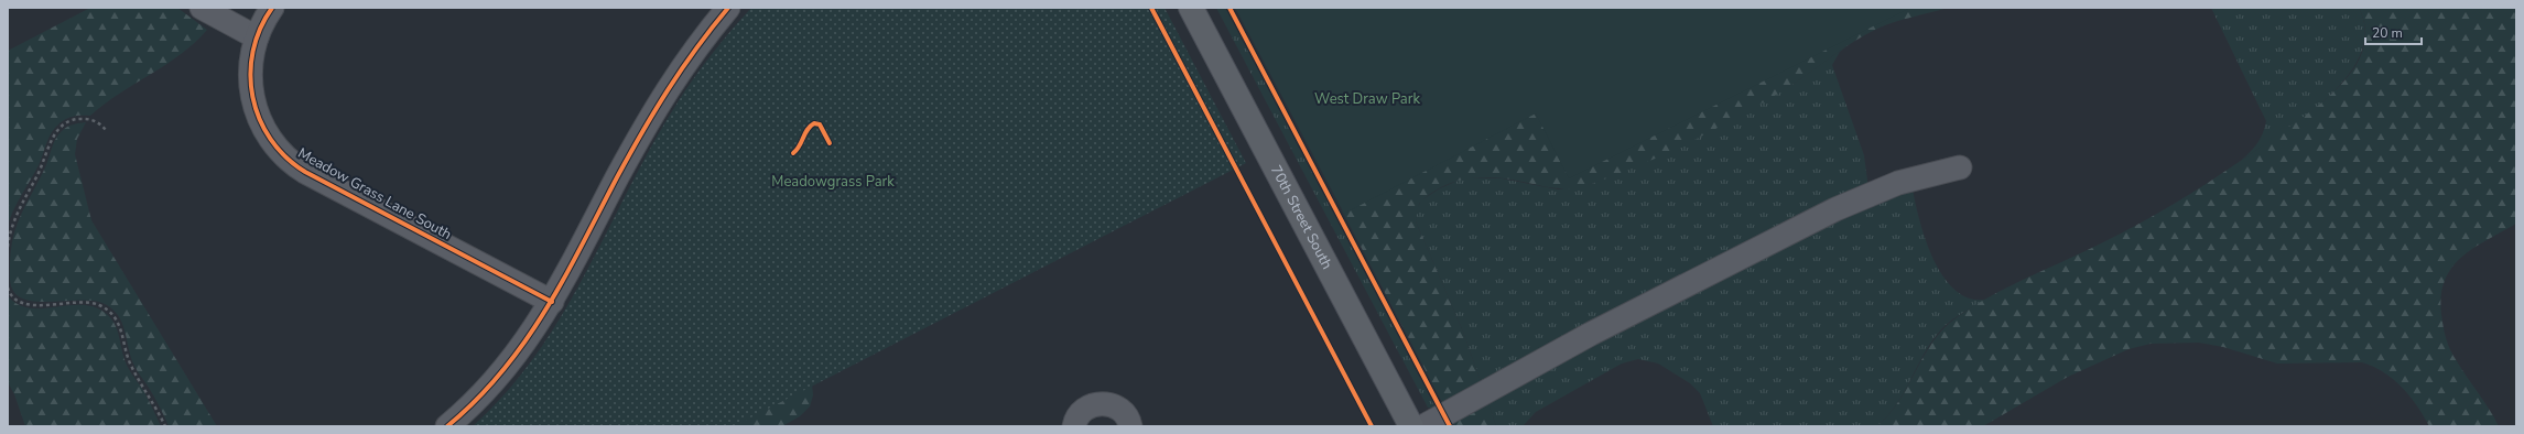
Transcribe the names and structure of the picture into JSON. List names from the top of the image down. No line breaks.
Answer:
{"streets":{"main road":["70th Street South"],"street":["Meadow Grass Lane South"]},"parks":["West Draw Park","Meadowgrass Park"],"scale_bar":"20 m"}
